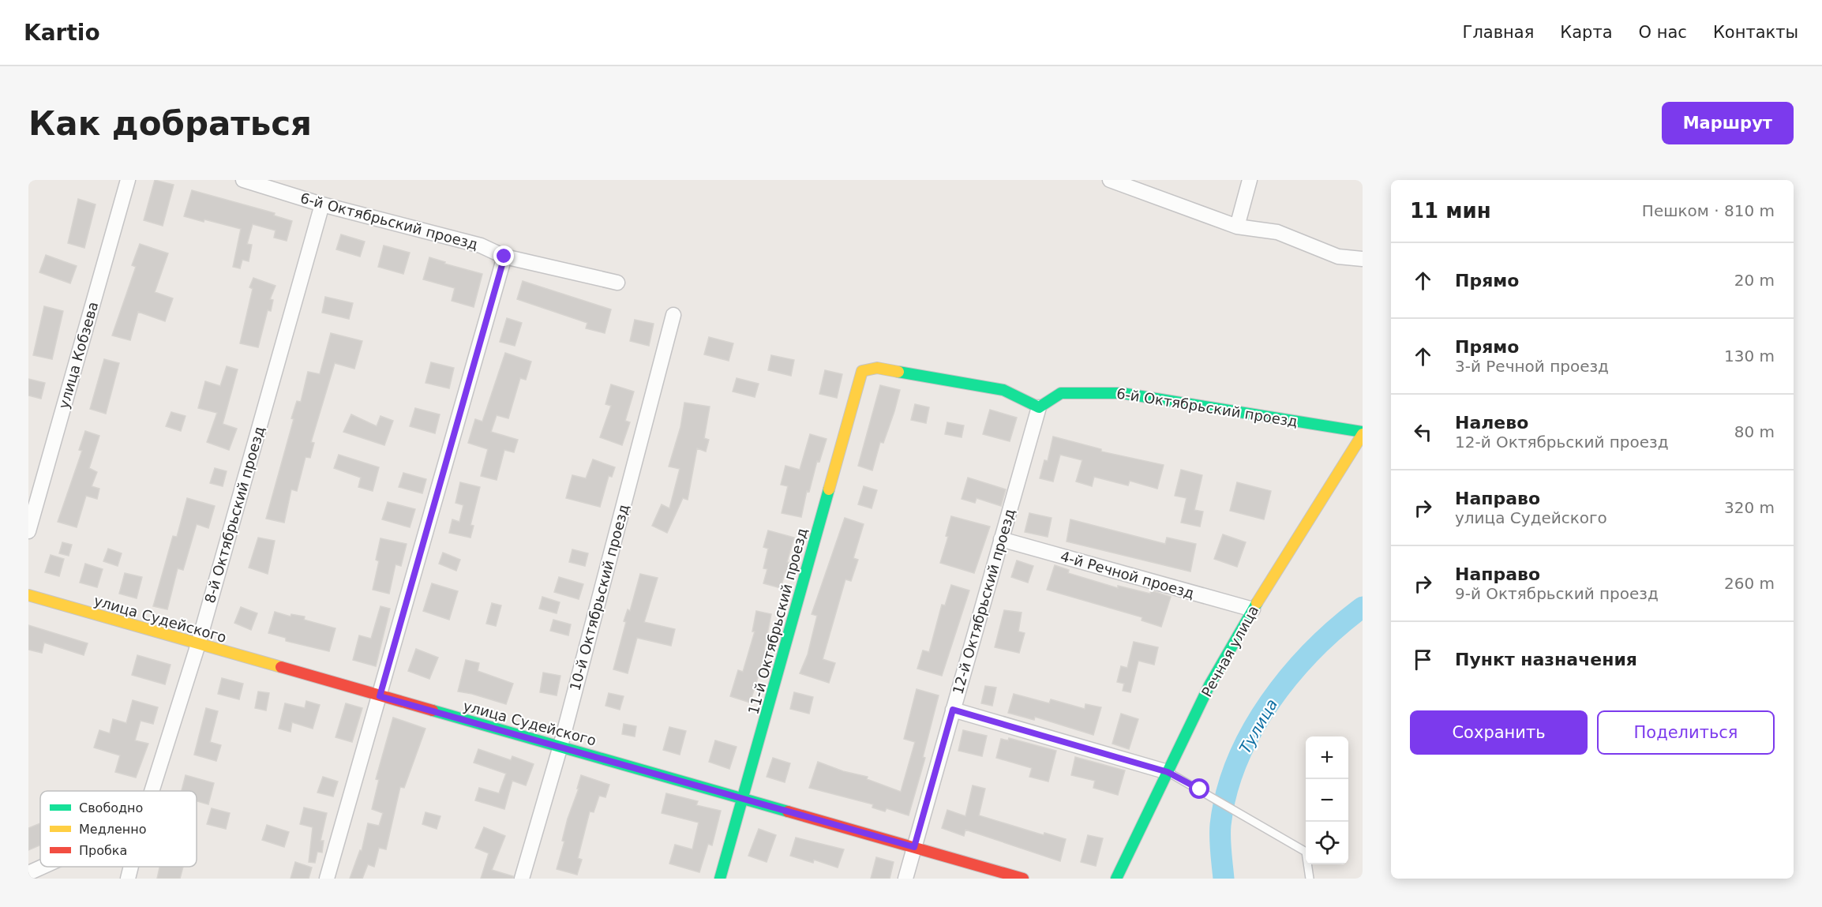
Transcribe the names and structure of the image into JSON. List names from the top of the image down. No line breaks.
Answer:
{"streets":{"street":["6-й Октябрьский проезд","улица Кобзева","8-й Октябрьский проезд","4-й Речной проезд","10-й Октябрьский проезд","12-й Октябрьский проезд","улица Судейского","11-й Октябрьский проезд","Речная улица"]},"crossings":[["6-й Октябрьский проезд","8-й Октябрьский проезд"],["6-й Октябрьский проезд","12-й Октябрьский проезд"],["6-й Октябрьский проезд","11-й Октябрьский проезд"],["6-й Октябрьский проезд","Речная улица"],["8-й Октябрьский проезд","улица Судейского"],["4-й Речной проезд","12-й Октябрьский проезд"],["4-й Речной проезд","Речная улица"],["10-й Октябрьский проезд","улица Судейского"],["12-й Октябрьский проезд","улица Судейского"],["12-й Октябрьский проезд","11-й Октябрьский проезд"],["улица Судейского","11-й Октябрьский проезд"]],"water":["Тулица"],"legend":["Свободно","Медленно","Пробка"],"page":{"header":"Kartio","nav":["Главная","Карта","О нас","Контакты"],"buttons":["Маршрут",["Сохранить","Поделиться"]],"title":"Как добраться","heading":["11 мин","Пешком · 810 m"],"list":[["Прямо","20 m"],["Прямо","3-й Речной проезд","130 m"],["Налево","12-й Октябрьский проезд","80 m"],["Направо","улица Судейского","320 m"],["Направо","9-й Октябрьский проезд","260 m"],"Пункт назначения"],"map_buttons":["+","−"]}}
